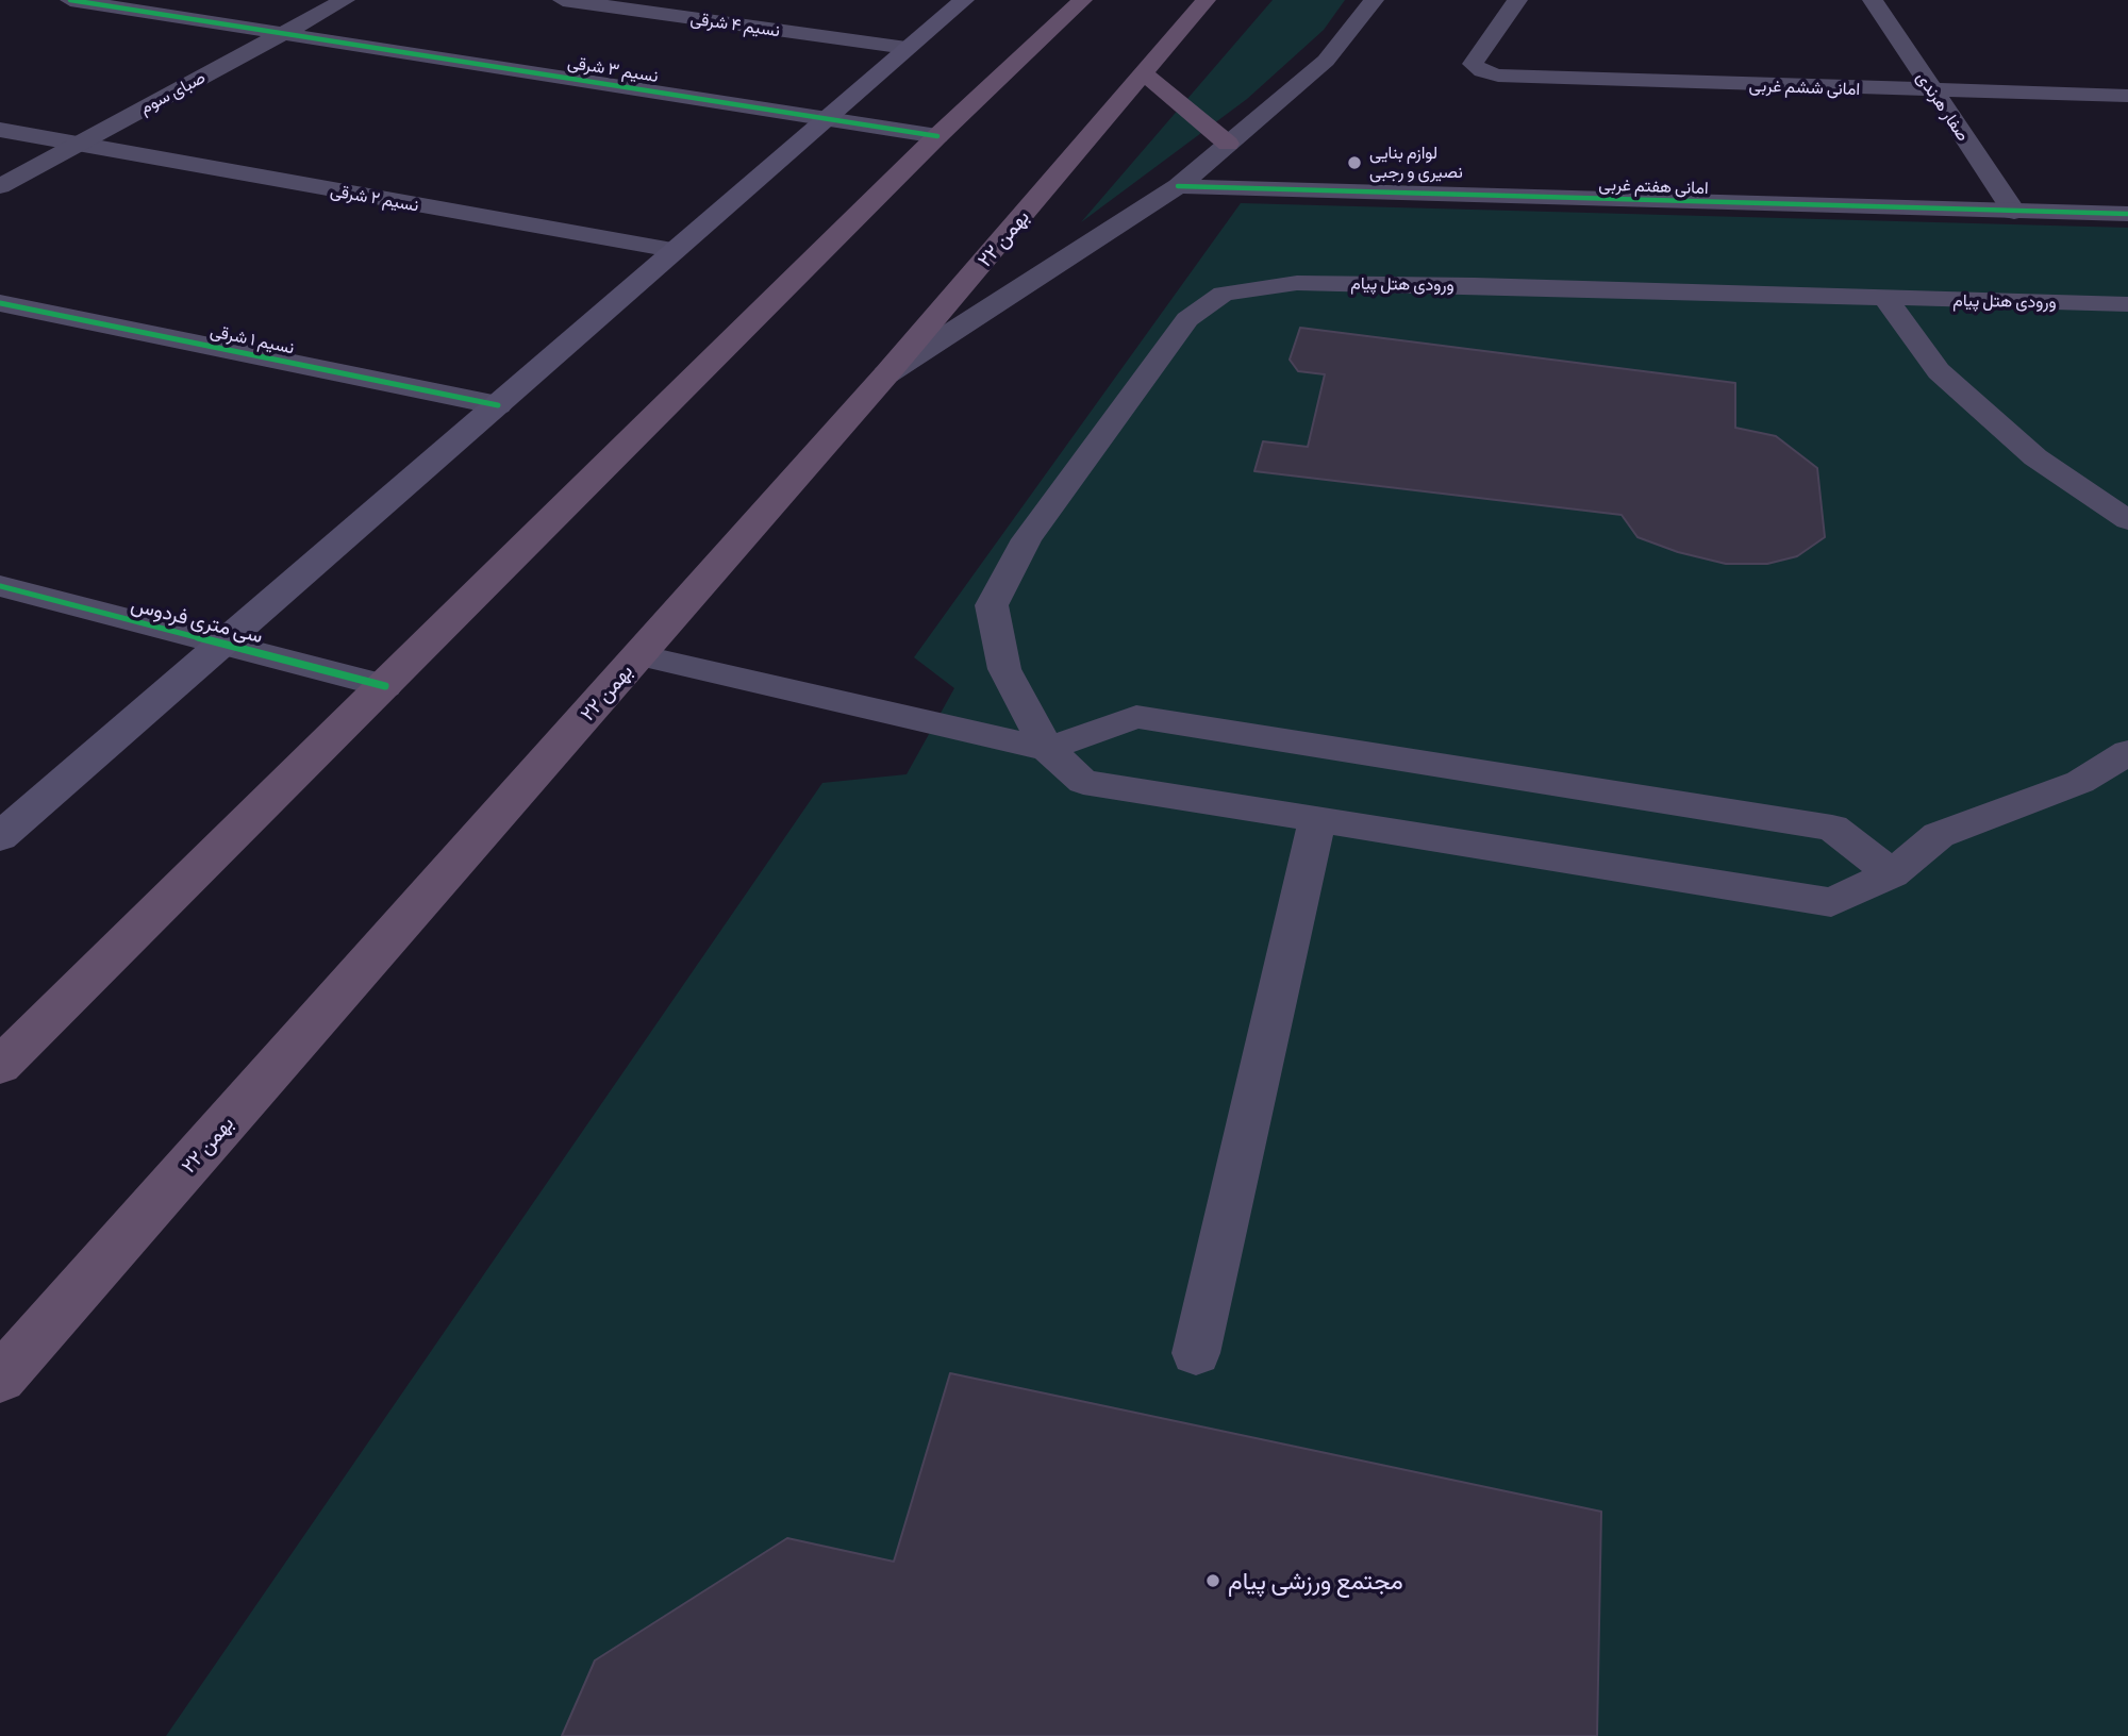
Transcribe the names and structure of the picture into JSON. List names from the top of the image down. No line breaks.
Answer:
{"streets":{"highway":["۲۲ بهمن"],"street":["نسیم ۴ شرقی","نسیم ۳ شرقی","امانی ششم غربی","صبای سوم","صفار هرندی","امانی هفتم غربی","نسیم ۲ شرقی","نسیم ۱ شرقی","سی متری فردوس"],"lane":["ورودی هتل پیام"]},"crossings":[["نسیم ۳ شرقی","صبای سوم"],["امانی ششم غربی","صفار هرندی"],["صبای سوم","نسیم ۲ شرقی"],["صفار هرندی","امانی هفتم غربی"]],"places":["لوازم بنایی نصیری و رجبی","مجتمع ورزشی پیام"]}
